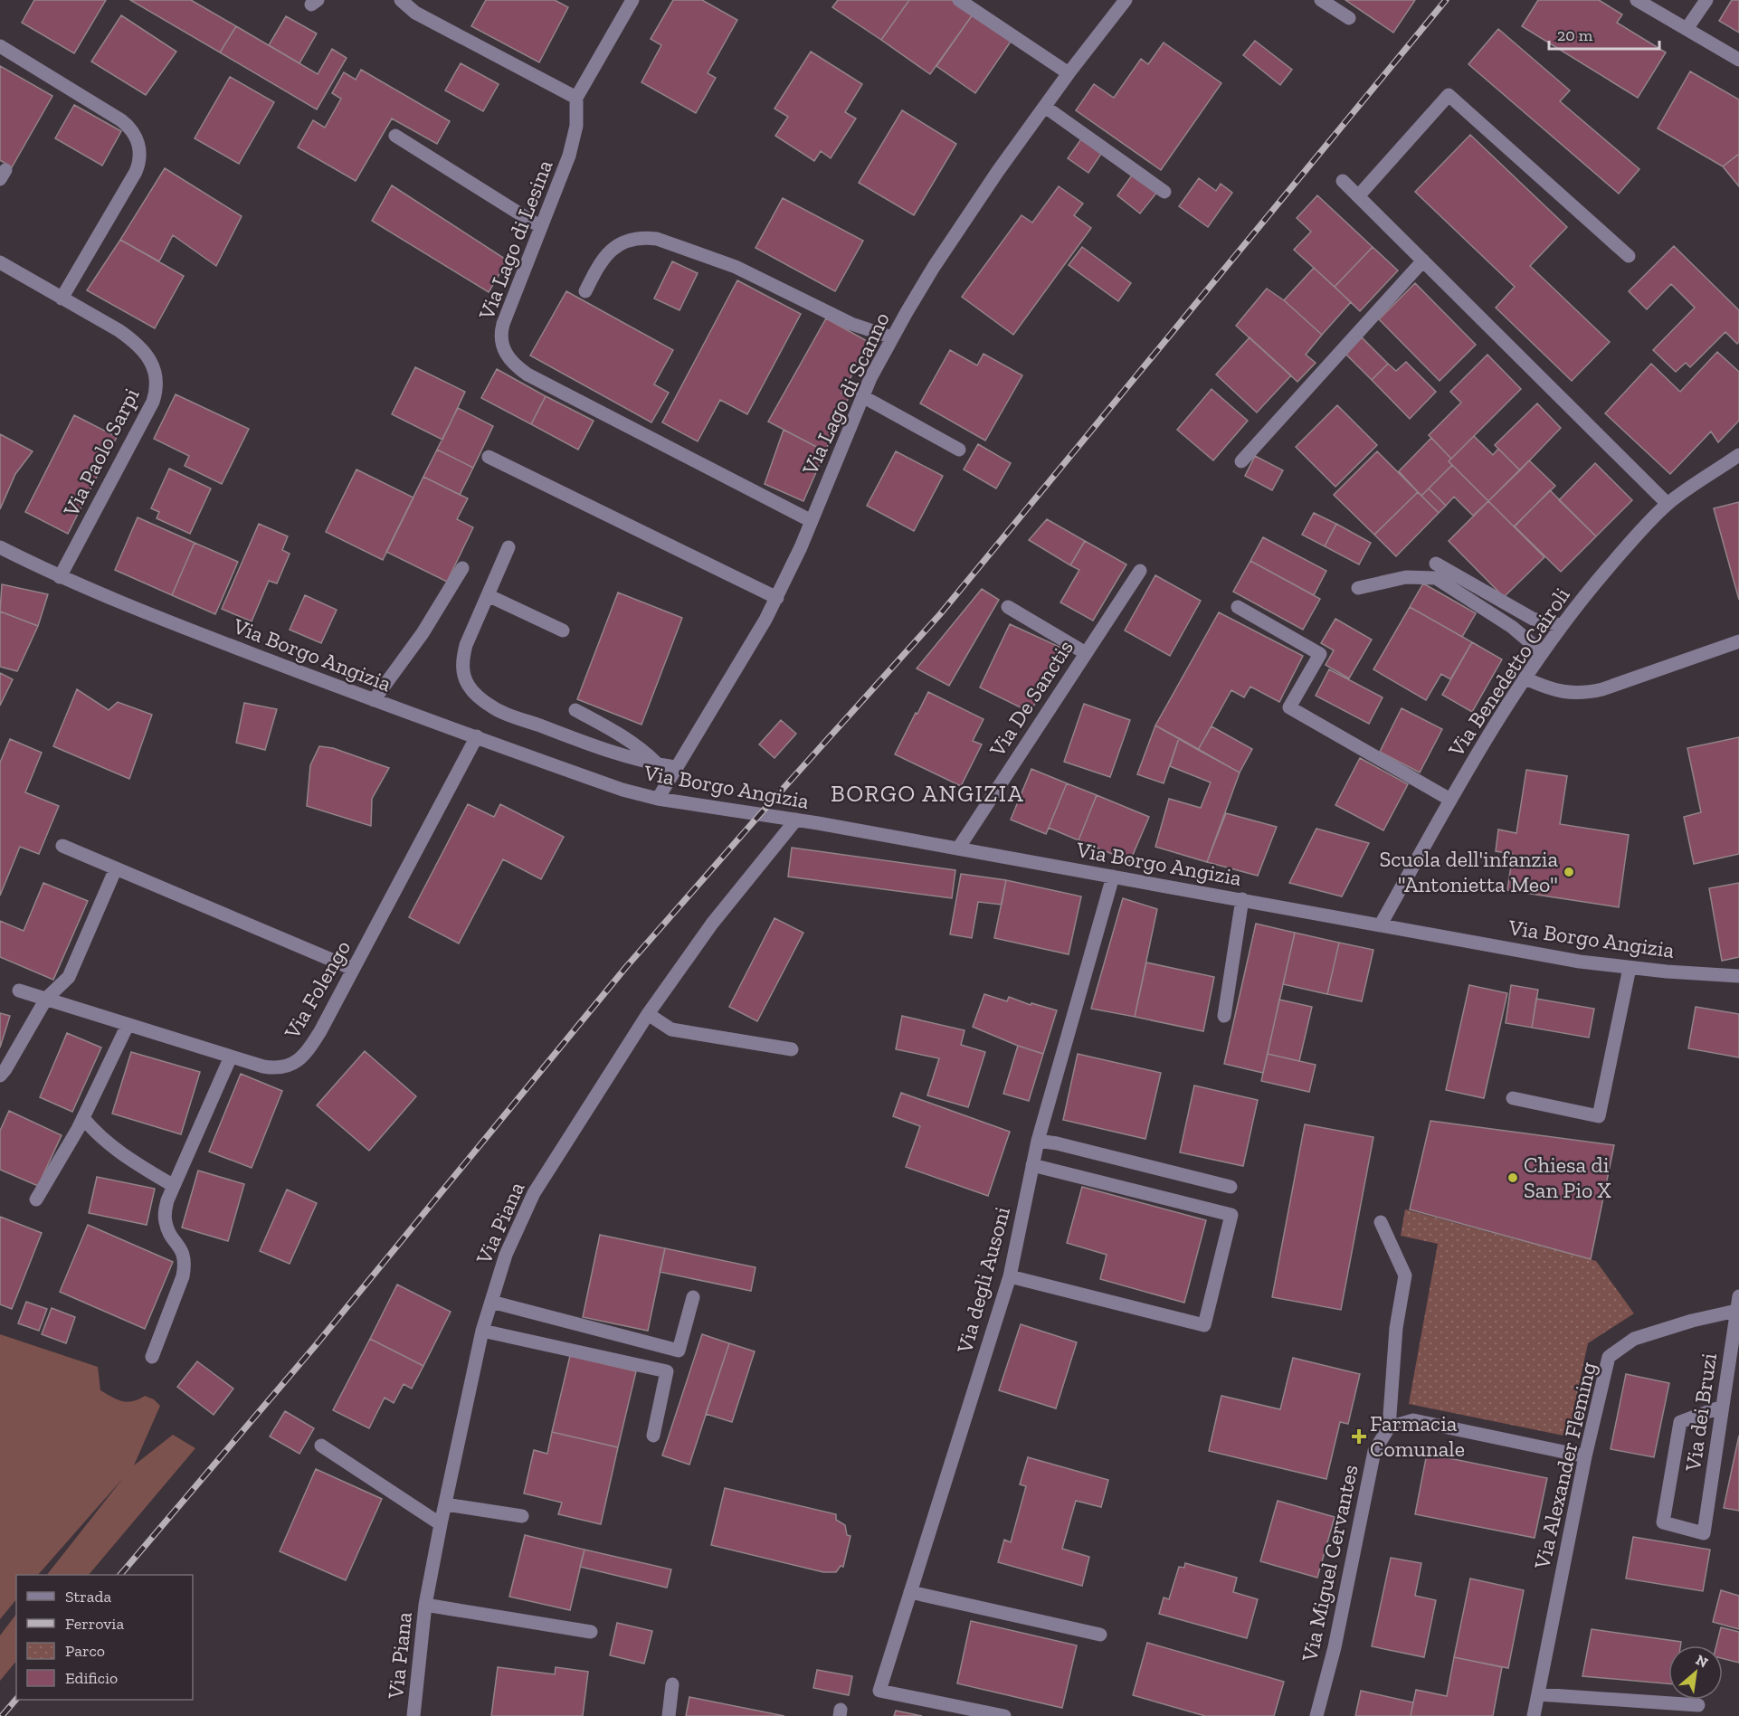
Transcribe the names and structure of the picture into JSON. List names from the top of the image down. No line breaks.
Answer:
{"streets":{"street":["Via Lago di Lesina","Via Lago di Scanno","Via Paolo Sarpi","Via Borgo Angizia","Via Benedetto Cairoli","Via De Sanctis","Via Folengo","Via Piana","Via degli Ausoni","Via dei Bruzi","Via Alexander Fleming","Via Miguel Cervantes"]},"crossings":[["Via Lago di Lesina","Via Lago di Scanno"],["Via Lago di Scanno","Via Borgo Angizia"],["Via Paolo Sarpi","Via Borgo Angizia"],["Via Borgo Angizia","Via Benedetto Cairoli"],["Via Borgo Angizia","Via De Sanctis"],["Via Borgo Angizia","Via Folengo"],["Via Borgo Angizia","Via Piana"],["Via Borgo Angizia","Via degli Ausoni"],["Via dei Bruzi","Via Alexander Fleming"]],"districts":["BORGO ANGIZIA"],"places":{"other":["Scuola dell'infanzia \"Antonietta Meo\"","Chiesa di San Pio X"],"health":["Farmacia Comunale"]},"legend":["Strada","Ferrovia","Parco","Edificio"],"scale_bar":"20 m","north":"top right"}
